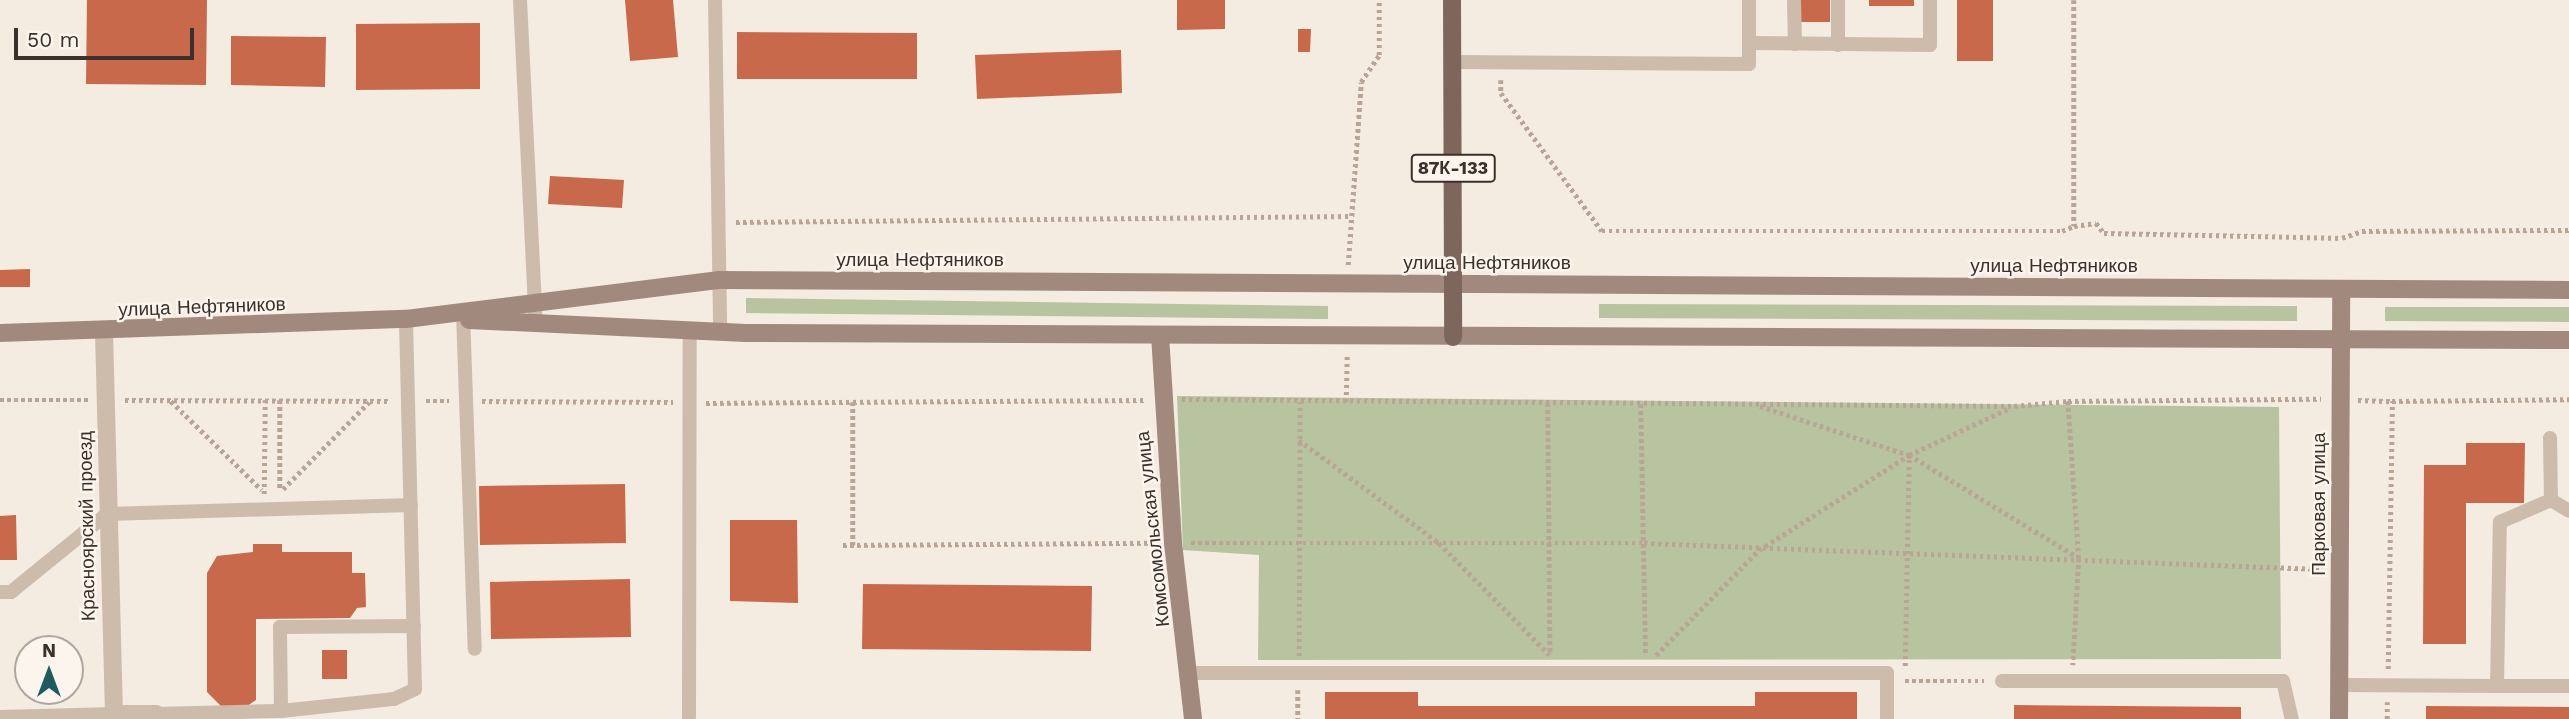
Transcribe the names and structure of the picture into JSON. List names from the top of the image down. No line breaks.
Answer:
{"streets":{"main road":["87К-133","улица Нефтяников","Парковая улица","Комсомольская улица"],"street":["Красноярский проезд"]},"crossings":[["87К-133","улица Нефтяников"],["улица Нефтяников","Парковая улица"],["улица Нефтяников","Красноярский проезд"],["улица Нефтяников","Комсомольская улица"]],"scale_bar":"50 m","north":"top"}
